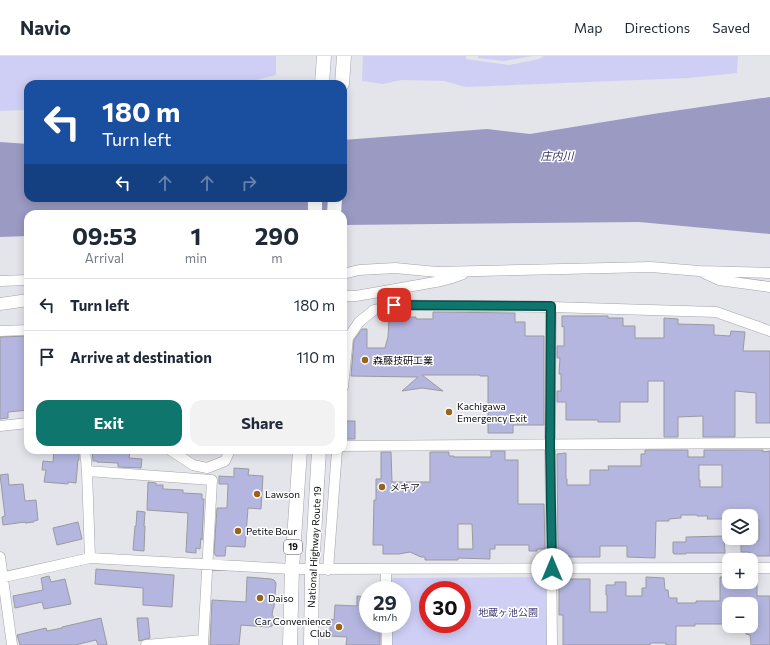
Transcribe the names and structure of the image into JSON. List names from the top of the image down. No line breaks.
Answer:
{"streets":{"highway":["19","National Highway Route 19"]},"water":["庄内川"],"parks":["地蔵ヶ池公園"],"places":["森藤技研工業","Kachigawa Emergency Exit","メキア","Lawson","Petite Bour","Daiso","Car Convenience Club"],"page":{"header":"Navio","nav":["Map","Directions","Saved"],"turn":["180 m","Turn left"],"eta":["09:53","Arrival","1","min","290","m"],"list":[{"name":"Turn left","value":"180 m"},{"name":"Arrive at destination","value":"110 m"}],"buttons":["Exit","Share"],"map_buttons":["+","−"],"speed":"29 km/h","limit":"30"}}
